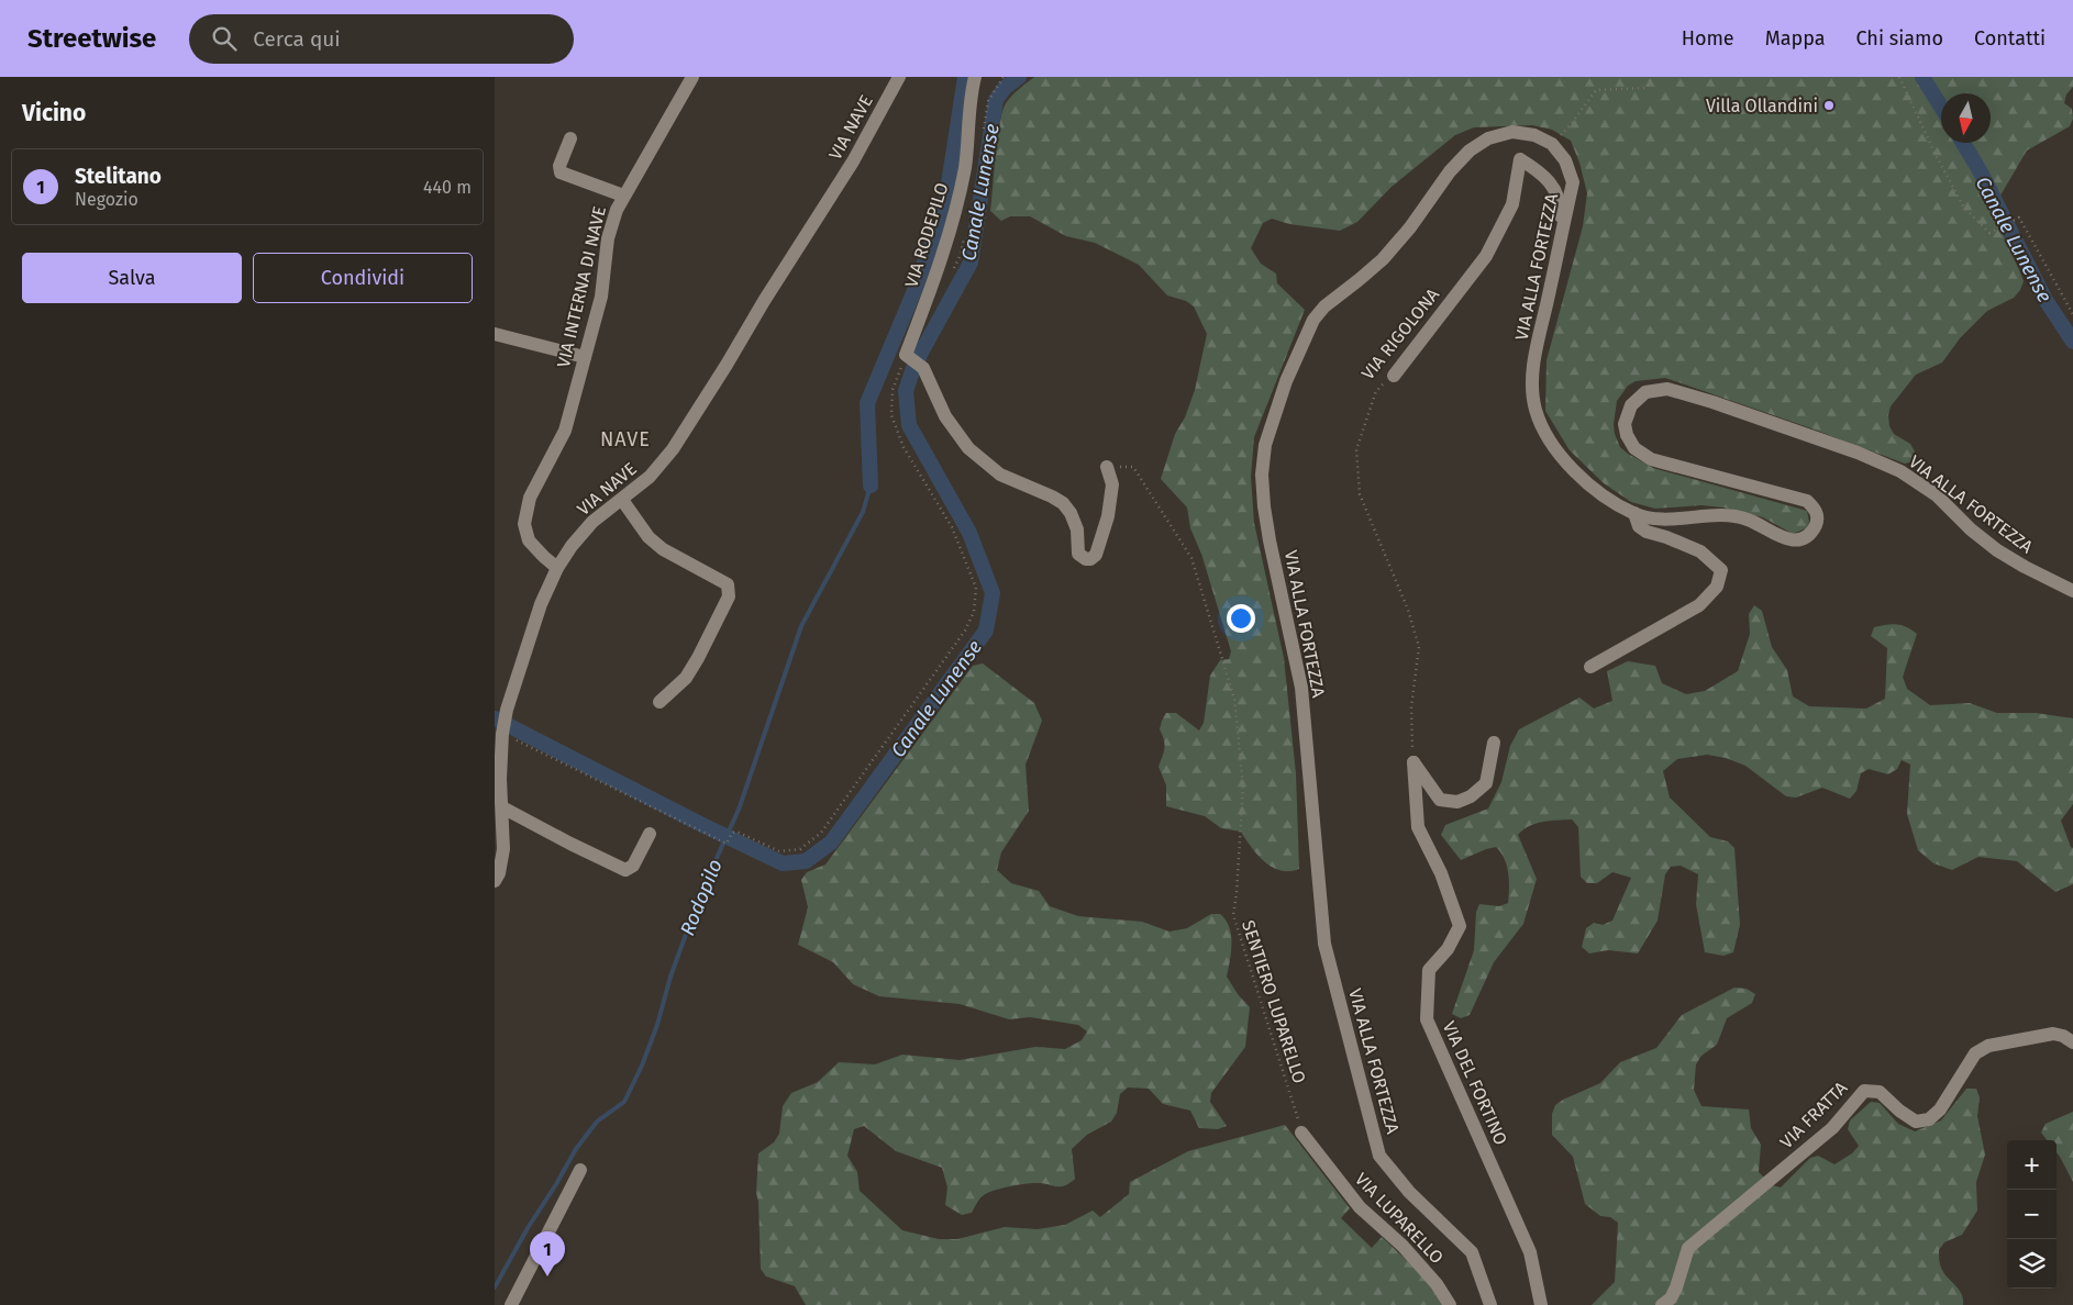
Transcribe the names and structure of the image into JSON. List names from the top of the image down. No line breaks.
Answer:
{"streets":{"street":["VIA NAVE","VIA RODEPILO","VIA ALLA FORTEZZA","VIA INTERNA DI NAVE","VIA RIGOLONA","VIA DEL FORTINO","VIA FRATTA","VIA LUPARELLO"],"path":["SENTIERO LUPARELLO"]},"crossings":[["VIA NAVE","VIA INTERNA DI NAVE"],["VIA ALLA FORTEZZA","VIA RIGOLONA"],["VIA RIGOLONA","VIA DEL FORTINO"],["SENTIERO LUPARELLO","VIA LUPARELLO"]],"districts":["NAVE"],"water":["Canale Lunense","Rodopilo"],"places":["Villa Ollandini"],"north":"bottom","page":{"header":"Streetwise","search":"Cerca qui","nav":["Home","Mappa","Chi siamo","Contatti"],"heading":"Vicino","list":[{"mark":"1","name":"Stelitano","note":"Negozio","value":"440 m"}],"buttons":["Salva","Condividi"],"map_buttons":["+","−"],"pins":"1"}}
